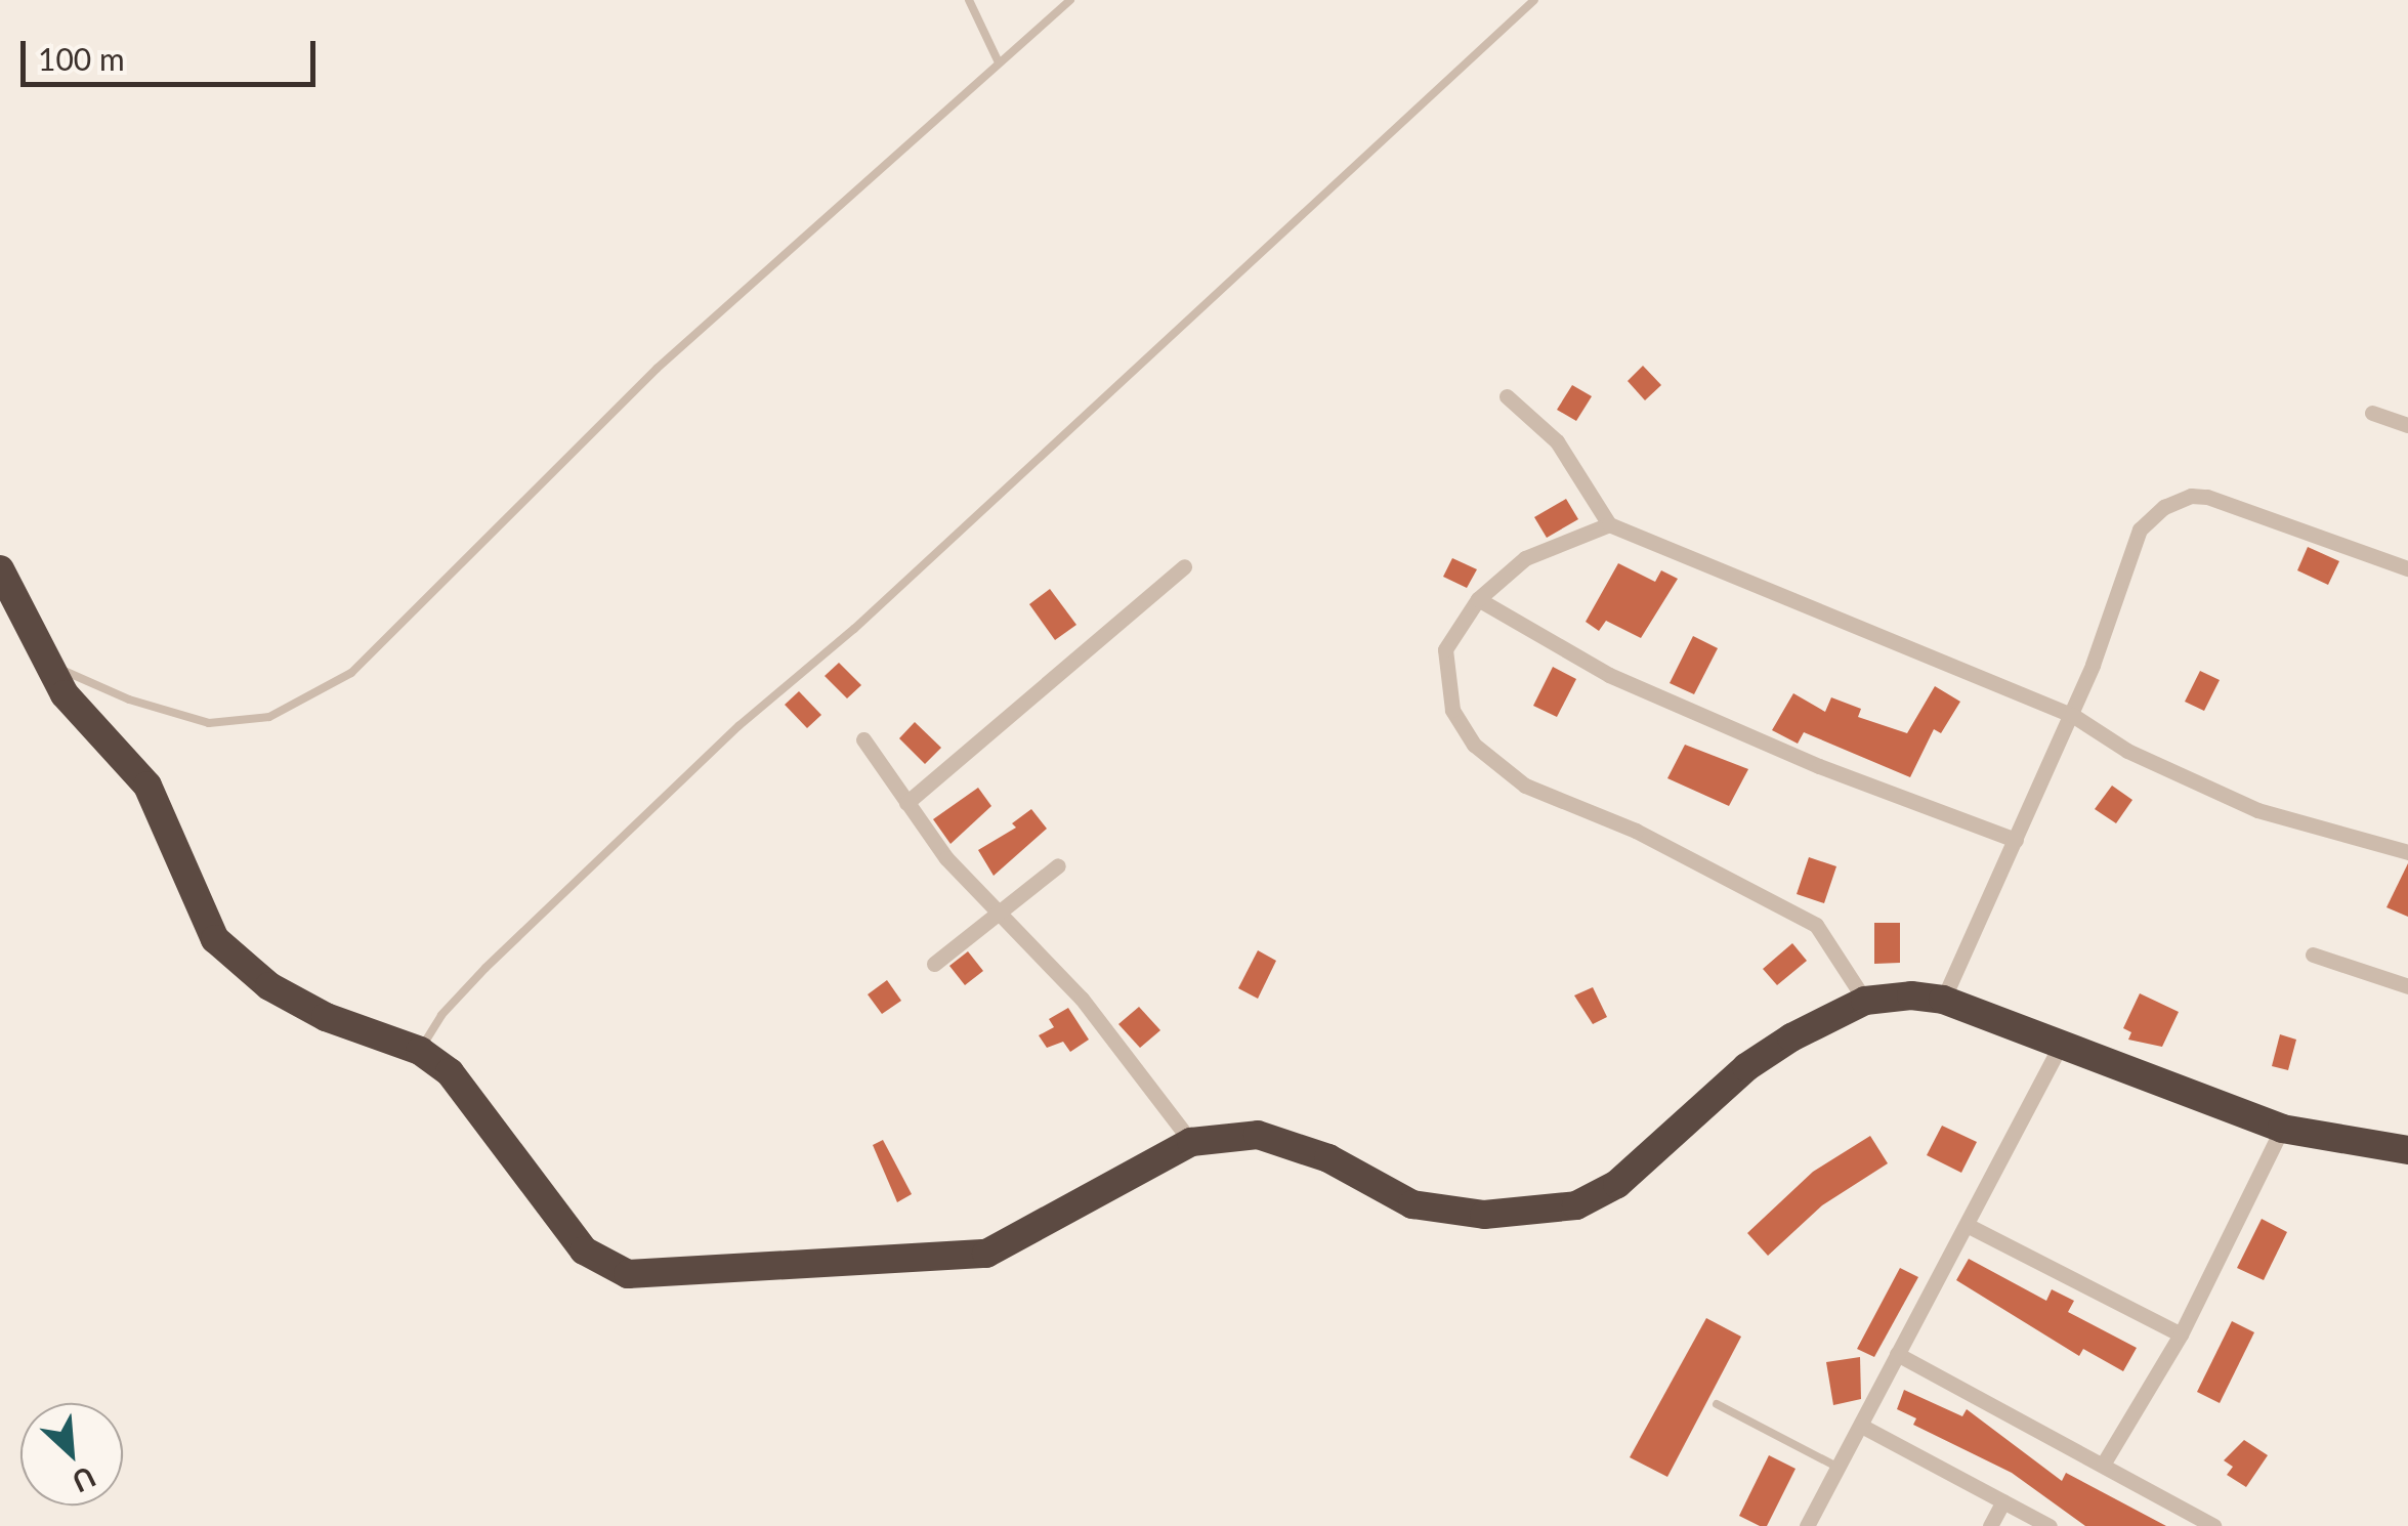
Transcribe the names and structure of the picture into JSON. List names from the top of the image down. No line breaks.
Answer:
{"scale_bar":"100 m","north":"bottom right"}
